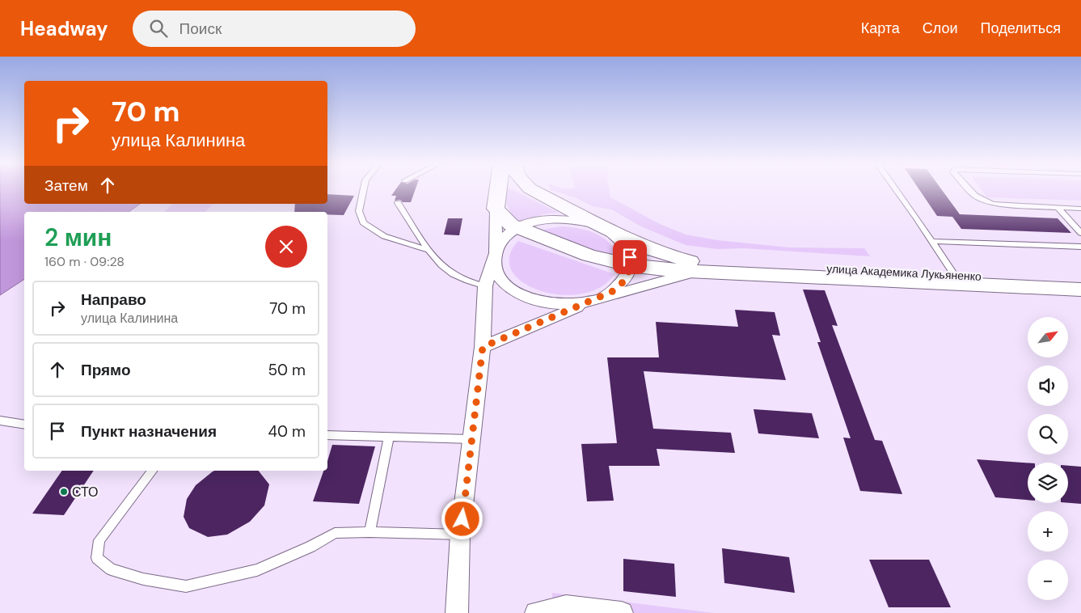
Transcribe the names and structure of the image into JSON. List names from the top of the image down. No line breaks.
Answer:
{"streets":{"highway":["улица Академика Лукьяненко"]},"places":["СТО"],"north":"top right","page":{"header":"Headway","search":"Поиск","nav":["Карта","Слои","Поделиться"],"turn":["70 m","улица Калинина"],"then":"Затем","heading":["2 мин","160 m · 09:28"],"list":[{"name":"Направо","note":"улица Калинина","value":"70 m"},{"name":"Прямо","value":"50 m"},{"name":"Пункт назначения","value":"40 m"}],"map_buttons":["+","−"]}}
